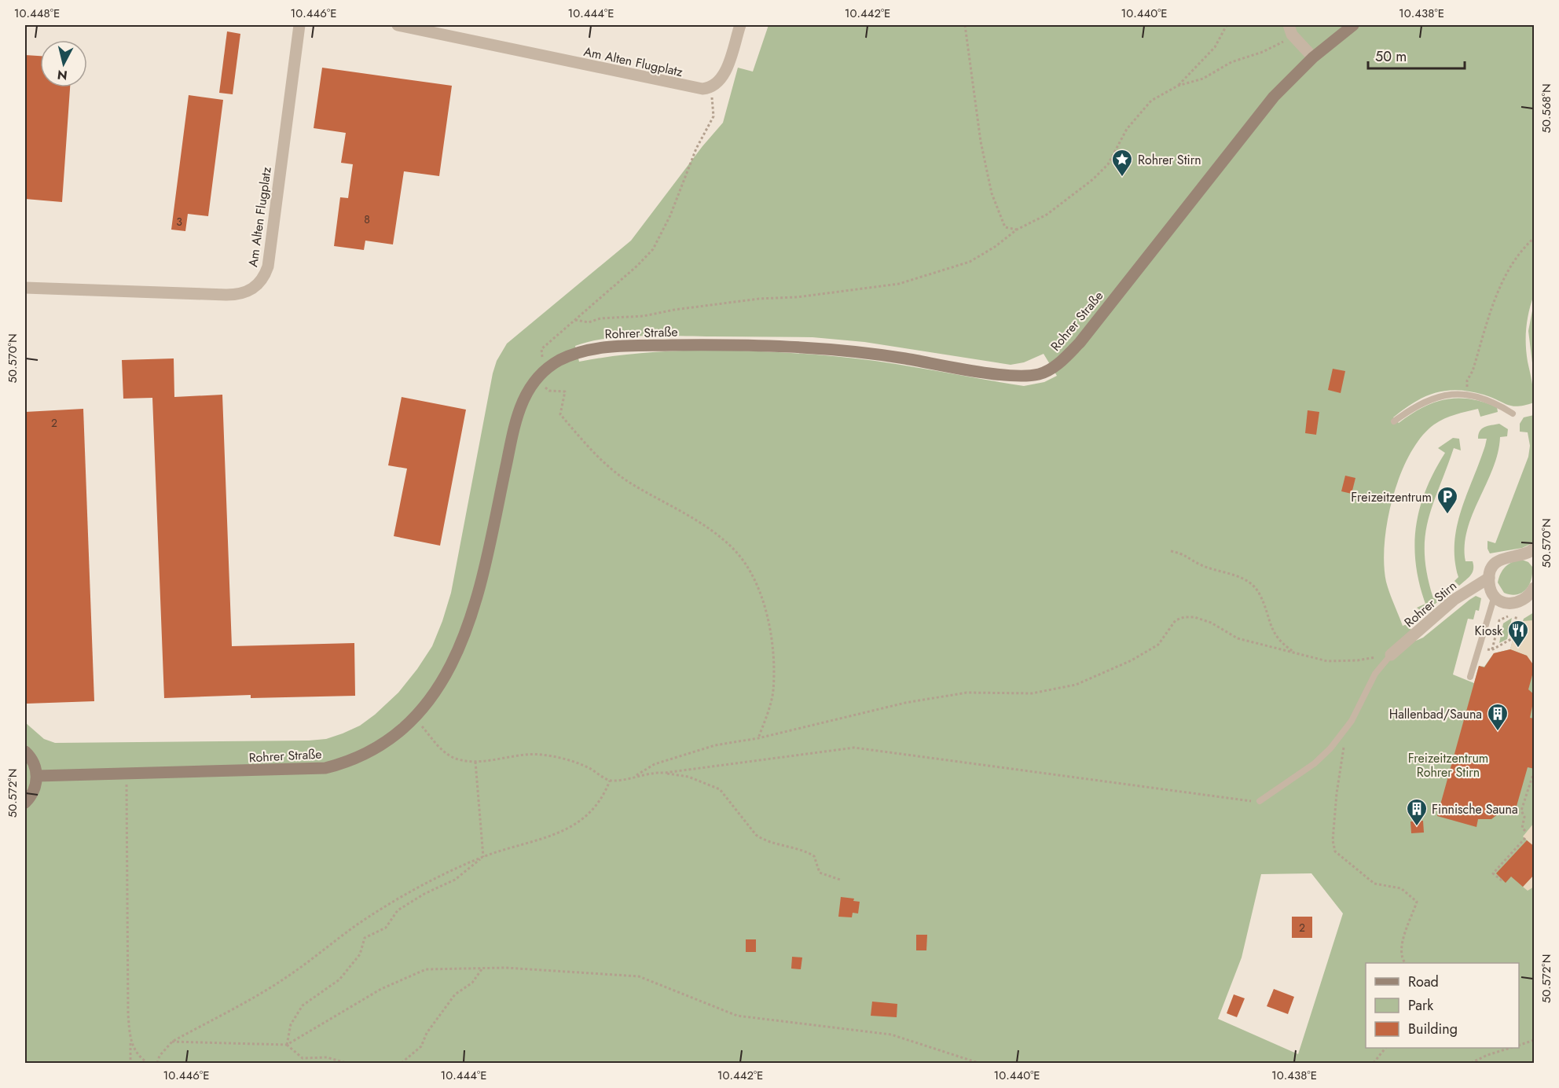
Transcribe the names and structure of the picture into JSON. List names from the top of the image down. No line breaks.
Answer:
{"streets":{"main road":["Rohrer Straße"],"street":["Am Alten Flugplatz","Rohrer Stirn"]},"parks":["Freizeitzentrum Rohrer Stirn"],"places":{"place":["Rohrer Stirn"],"parking":["Freizeitzentrum"],"restaurant":["Kiosk"],"building":["Hallenbad/Sauna","Finnische Sauna"]},"house_numbers":["8","3","2","2"],"legend":["Road","Park","Building"],"scale_bar":"50 m","north":"bottom","coordinates":["10.448°E","10.446°E","10.444°E","10.442°E","10.440°E","10.438°E","50.568°N","50.570°N","50.572°N"]}
